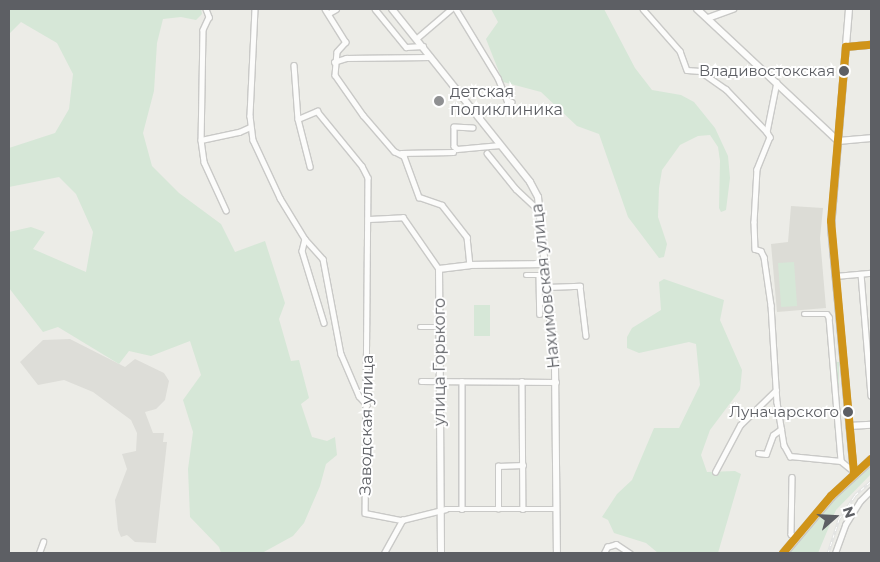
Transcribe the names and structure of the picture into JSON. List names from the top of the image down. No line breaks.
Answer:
{"streets":{"main road":["Нахимовская улица","улица Горького"],"street":["Заводская улица"]},"crossings":[["Нахимовская улица","Заводская улица"],["улица Горького","Заводская улица"]],"places":["Владивостокская","детская поликлиника","Луначарского"],"north":"right"}
